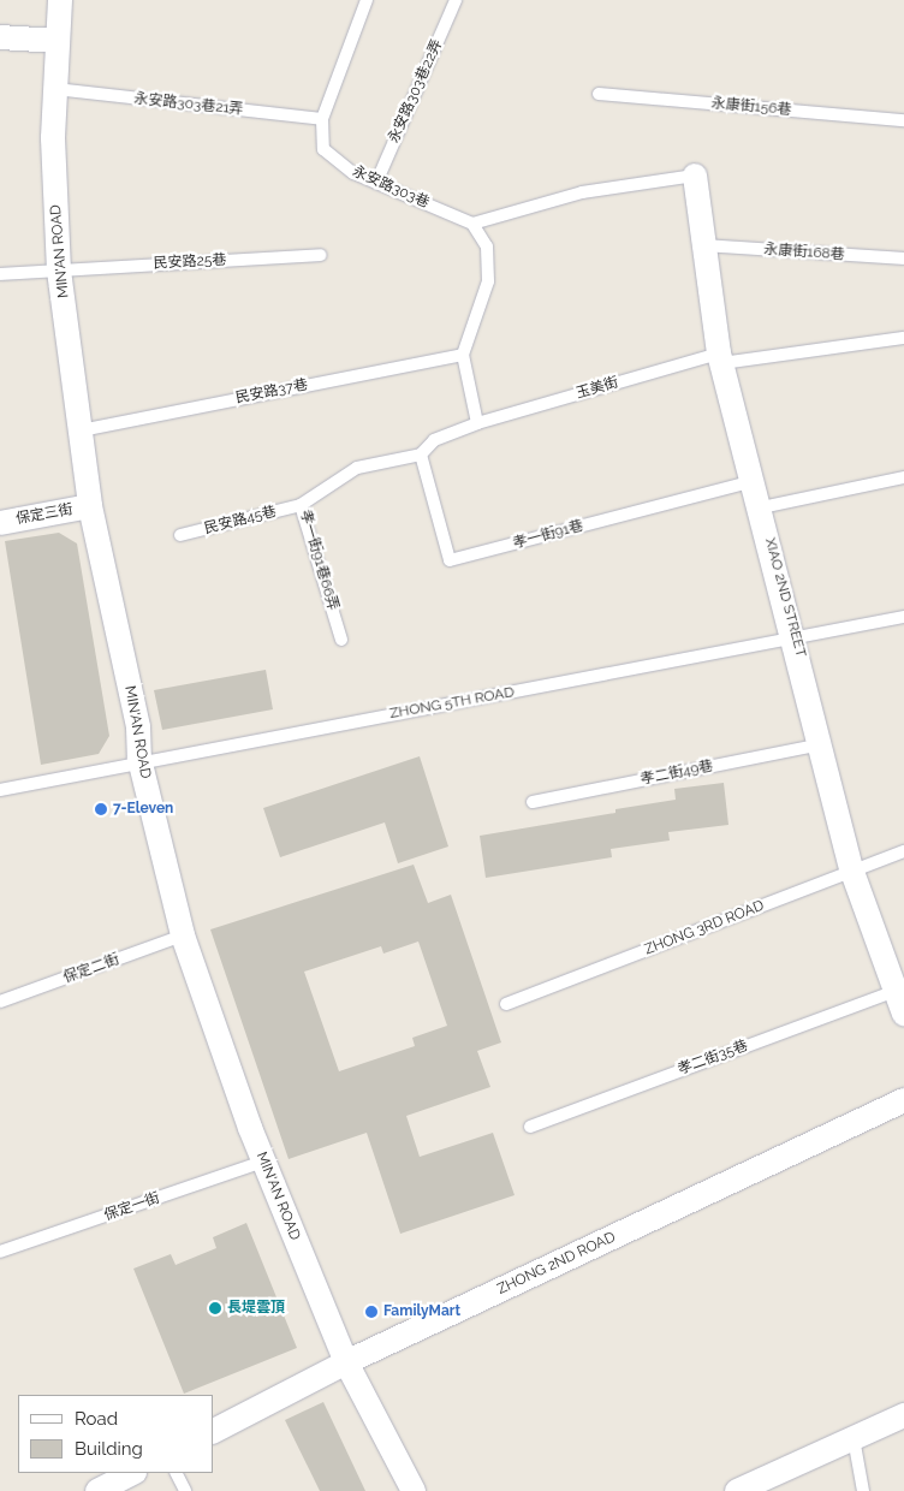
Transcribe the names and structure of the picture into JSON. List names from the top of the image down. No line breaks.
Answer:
{"streets":{"street":["MIN'AN ROAD","保定三街","XIAO 2ND STREET","ZHONG 2ND ROAD"],"lane":["永安路303巷22弄","永安路303巷21弄","永康街156巷","永安路303巷","永康街168巷","民安路25巷","玉美街","民安路37巷","民安路45巷","孝一街91巷","孝一街91巷66弄","ZHONG 5TH ROAD","孝二街49巷","ZHONG 3RD ROAD","保定二街","孝二街35巷","保定一街"]},"crossings":[["永安路303巷22弄","永安路303巷"],["永安路303巷21弄","永安路303巷"],["永安路303巷21弄","MIN'AN ROAD"],["MIN'AN ROAD","民安路25巷"],["MIN'AN ROAD","民安路37巷"],["MIN'AN ROAD","保定三街"],["MIN'AN ROAD","ZHONG 5TH ROAD"],["MIN'AN ROAD","保定二街"],["MIN'AN ROAD","保定一街"],["MIN'AN ROAD","ZHONG 2ND ROAD"],["永康街168巷","XIAO 2ND STREET"],["玉美街","孝一街91巷"],["玉美街","孝一街91巷66弄"],["玉美街","XIAO 2ND STREET"],["民安路45巷","孝一街91巷66弄"],["孝一街91巷","孝一街91巷66弄"],["孝一街91巷","XIAO 2ND STREET"],["XIAO 2ND STREET","ZHONG 5TH ROAD"],["XIAO 2ND STREET","孝二街49巷"],["XIAO 2ND STREET","ZHONG 3RD ROAD"],["XIAO 2ND STREET","孝二街35巷"]],"places":["7-Eleven","長堤雲頂","FamilyMart"],"legend":["Road","Building"]}
